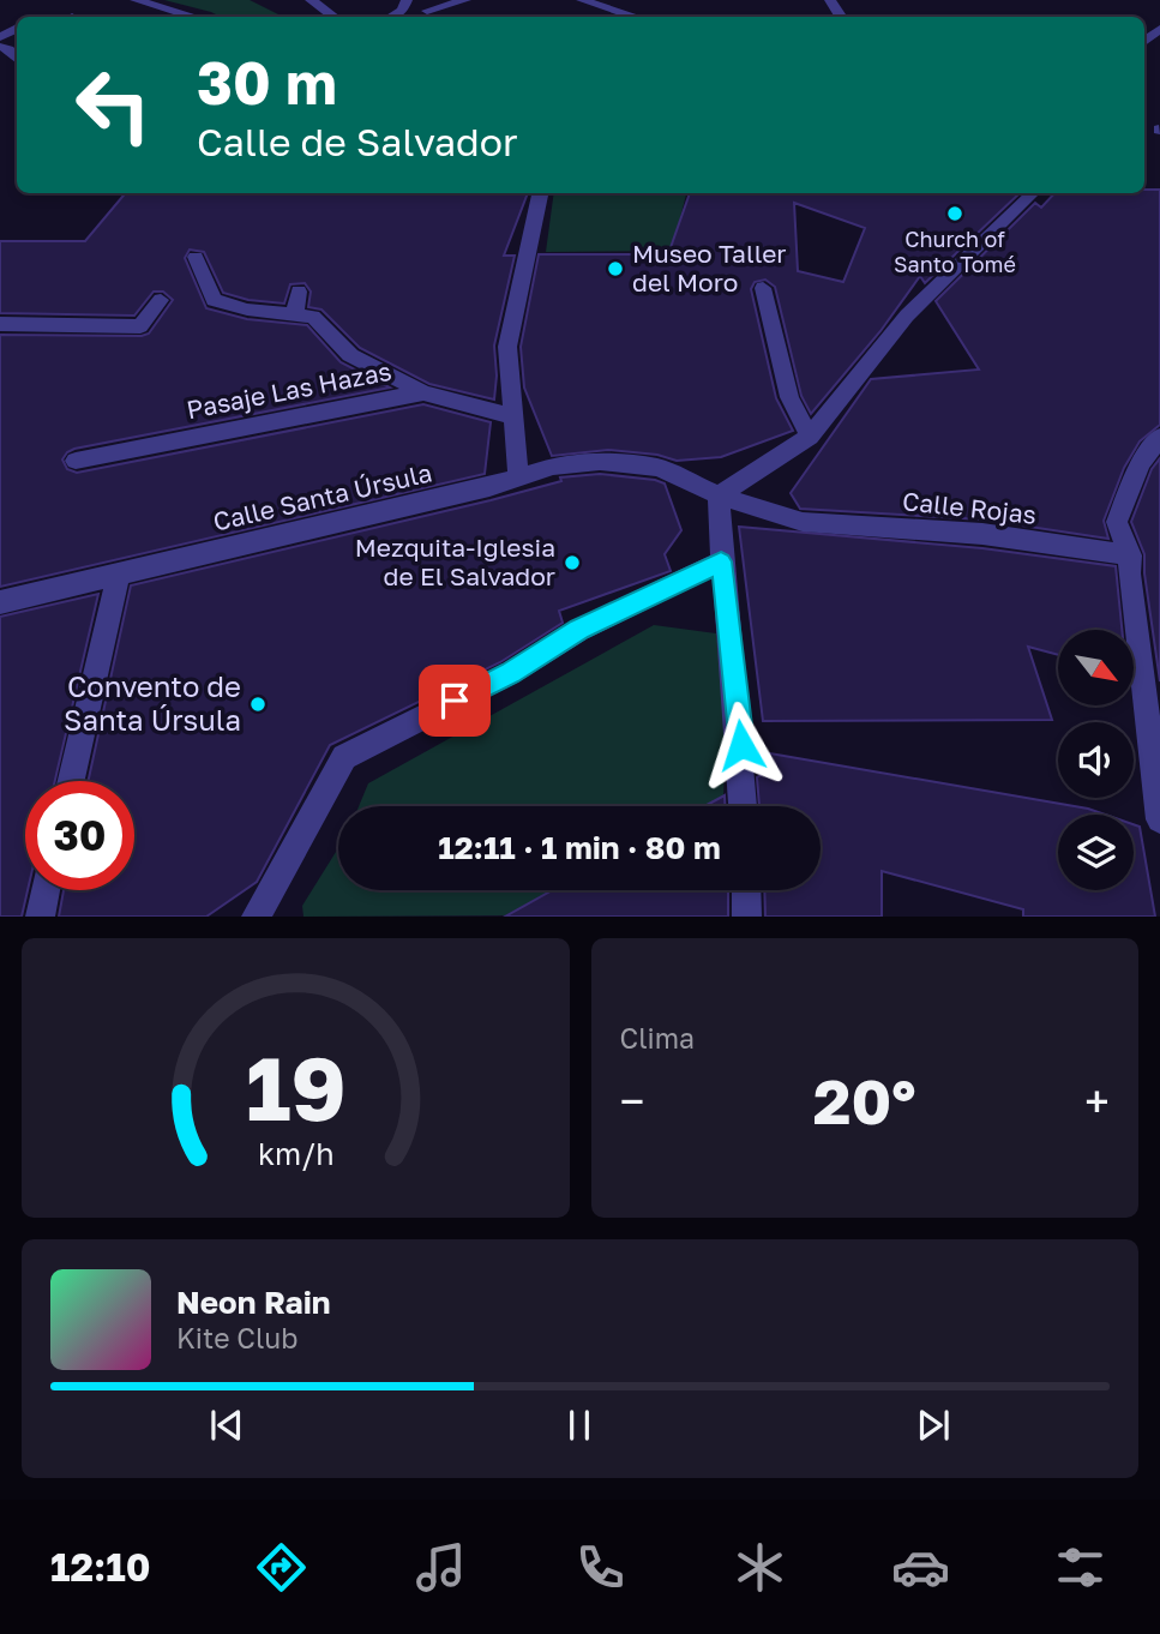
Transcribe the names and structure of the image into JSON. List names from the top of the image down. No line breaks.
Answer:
{"streets":{"street":["Pasaje Las Hazas","Calle Santa Úrsula","Calle Rojas"]},"crossings":[["Calle Santa Úrsula","Calle Rojas"]],"places":["Church of Santo Tomé","Museo Taller del Moro","Mezquita-Iglesia de El Salvador","Convento de Santa Úrsula"],"north":"bottom right","page":{"turn":["30 m","Calle de Salvador"],"limit":"30","trip":"12:11 · 1 min · 80 m","tile":"Clima","heat":["−","20°","+"],"song":["Neon Rain","Kite Club"],"tabs":"12:10","gauge":["19","km/h"]}}
